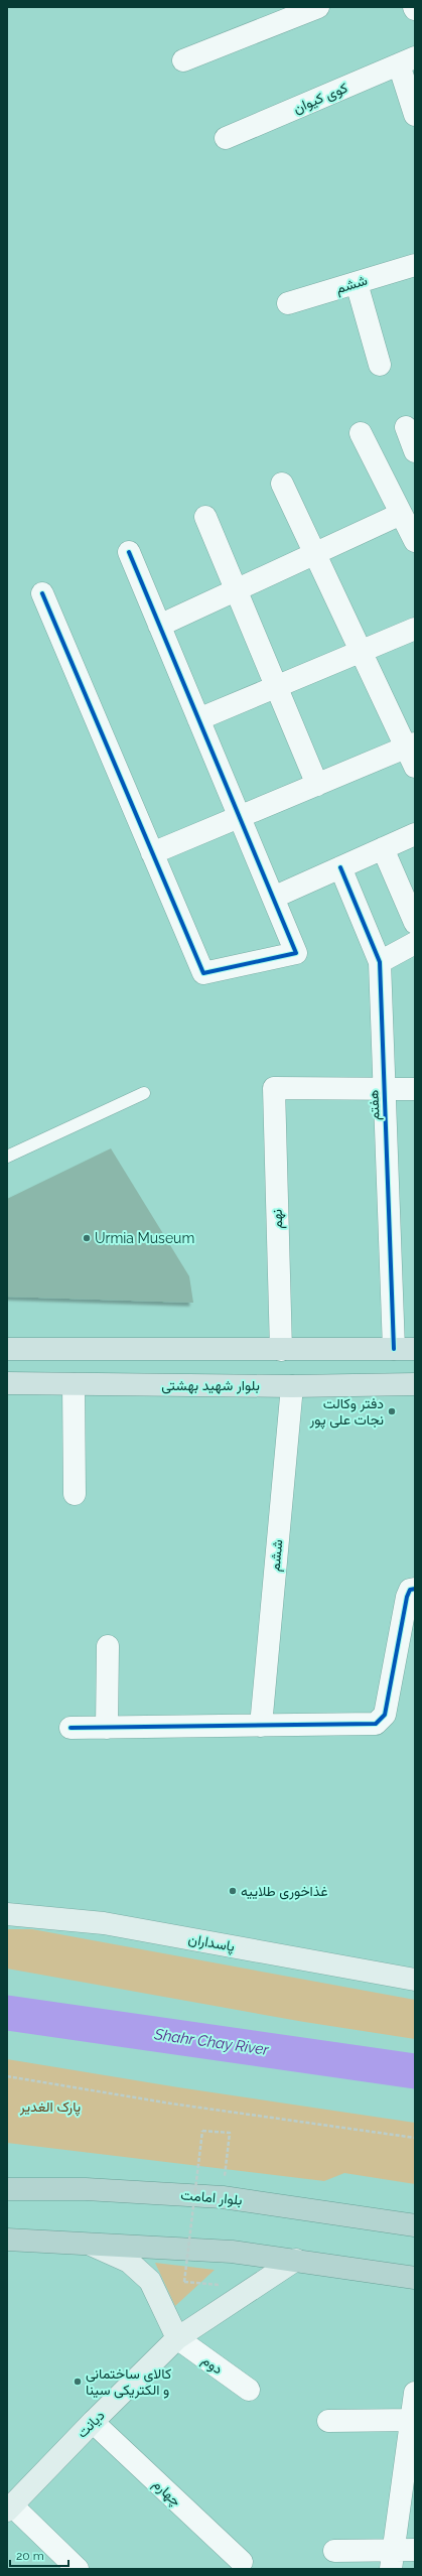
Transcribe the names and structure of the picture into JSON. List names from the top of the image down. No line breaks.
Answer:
{"streets":{"highway":["بلوار امامت"],"main road":["بلوار شهید بهشتی"],"street":["کوی کیوان","ششم","هفتم","نهم","پاسداران","دوم","دیانت","چهارم"]},"crossings":[["ششم","بلوار شهید بهشتی"],["هفتم","نهم"],["دوم","دیانت"],["دیانت","چهارم"]],"water":["Shahr Chay River"],"parks":["پارک الغدیر"],"places":["Urmia Museum","دفتر وکالت نجات علی پور","غذاخوری طلاییه","کالای ساختمانی و الکتریکی سینا"],"scale_bar":"20 m"}
